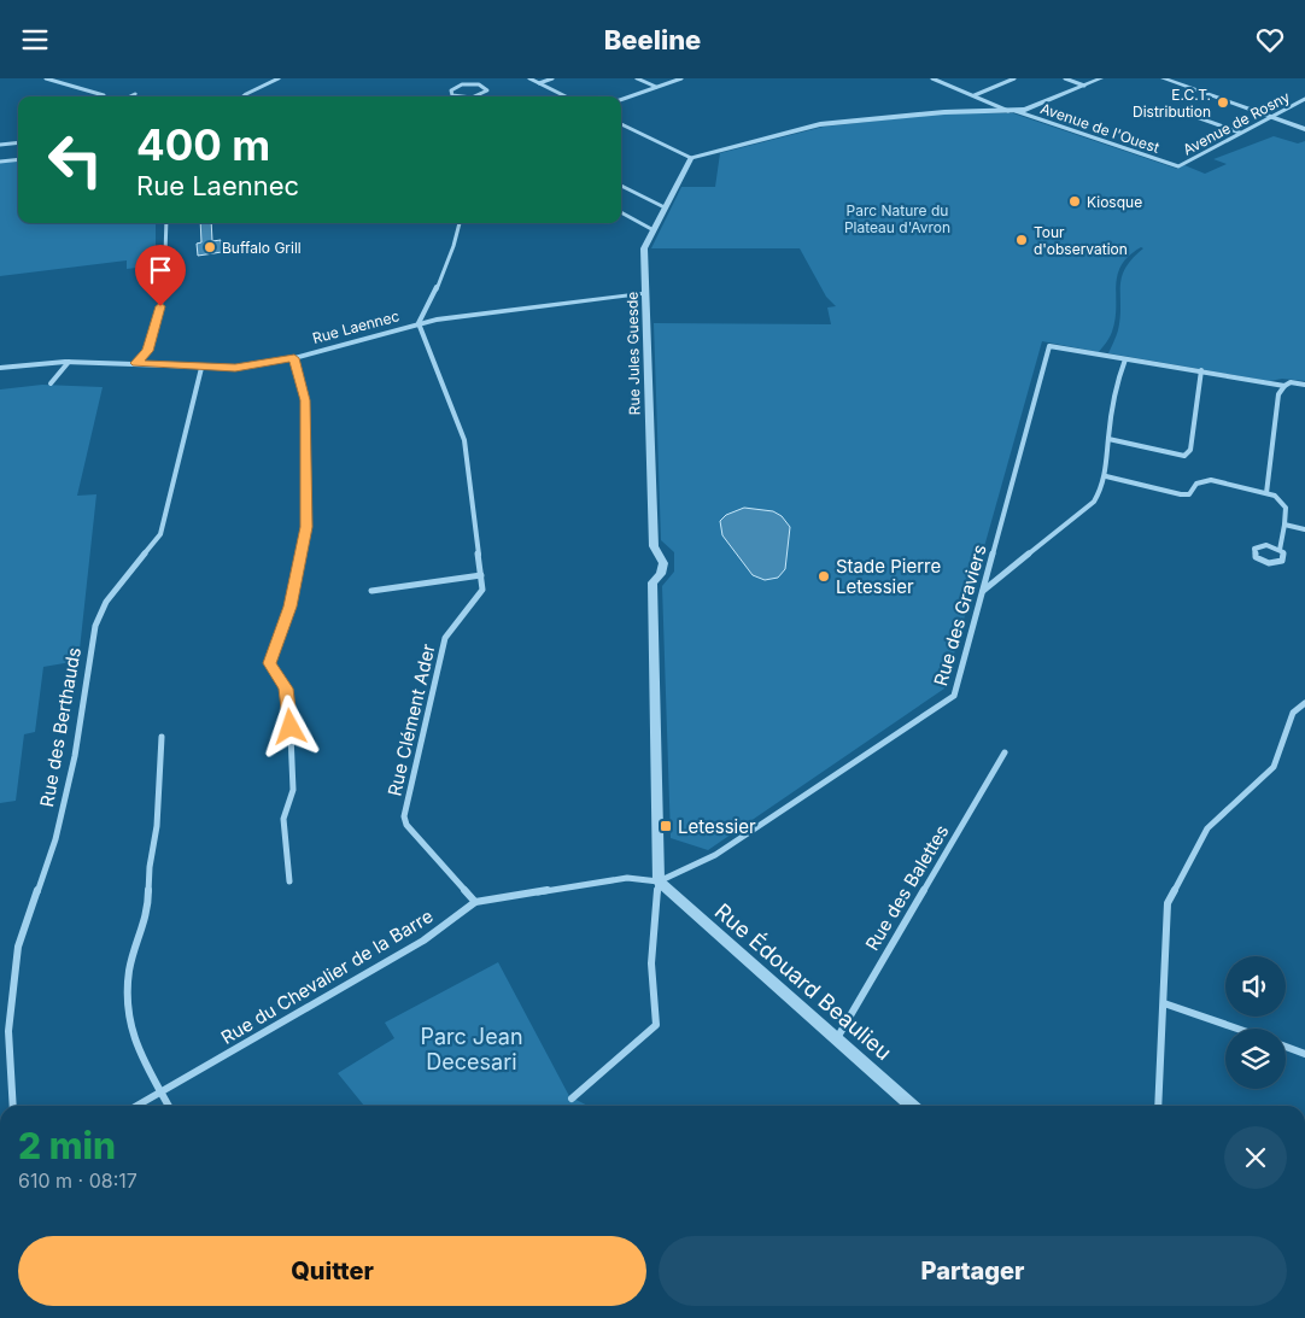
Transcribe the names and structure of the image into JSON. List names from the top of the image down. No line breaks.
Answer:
{"streets":{"street":["Avenue de Rosny","Avenue de l'Ouest","Rue Laennec","Rue Jules Guesde","Rue des Graviers","Rue Clément Ader","Rue des Berthauds","Rue des Balettes","Rue du Chevalier de la Barre","Rue Édouard Beaulieu"]},"crossings":[["Avenue de Rosny","Avenue de l'Ouest"],["Rue Laennec","Rue Jules Guesde"],["Rue Laennec","Rue Clément Ader"],["Rue Laennec","Rue des Berthauds"],["Rue Jules Guesde","Rue des Graviers"],["Rue Jules Guesde","Rue du Chevalier de la Barre"],["Rue Jules Guesde","Rue Édouard Beaulieu"],["Rue des Graviers","Rue du Chevalier de la Barre"],["Rue des Graviers","Rue Édouard Beaulieu"],["Rue Clément Ader","Rue du Chevalier de la Barre"],["Rue des Balettes","Rue Édouard Beaulieu"],["Rue du Chevalier de la Barre","Rue Édouard Beaulieu"]],"parks":["Parc Nature du Plateau d'Avron","Parc Jean Decesari"],"places":{"other":["E.C.T. Distribution","Kiosque","Tour d'observation","Buffalo Grill","Stade Pierre Letessier"],"transit":["Letessier"]},"page":{"header":"Beeline","turn":["400 m","Rue Laennec"],"heading":["2 min","610 m · 08:17"],"buttons":["Quitter","Partager"]}}
